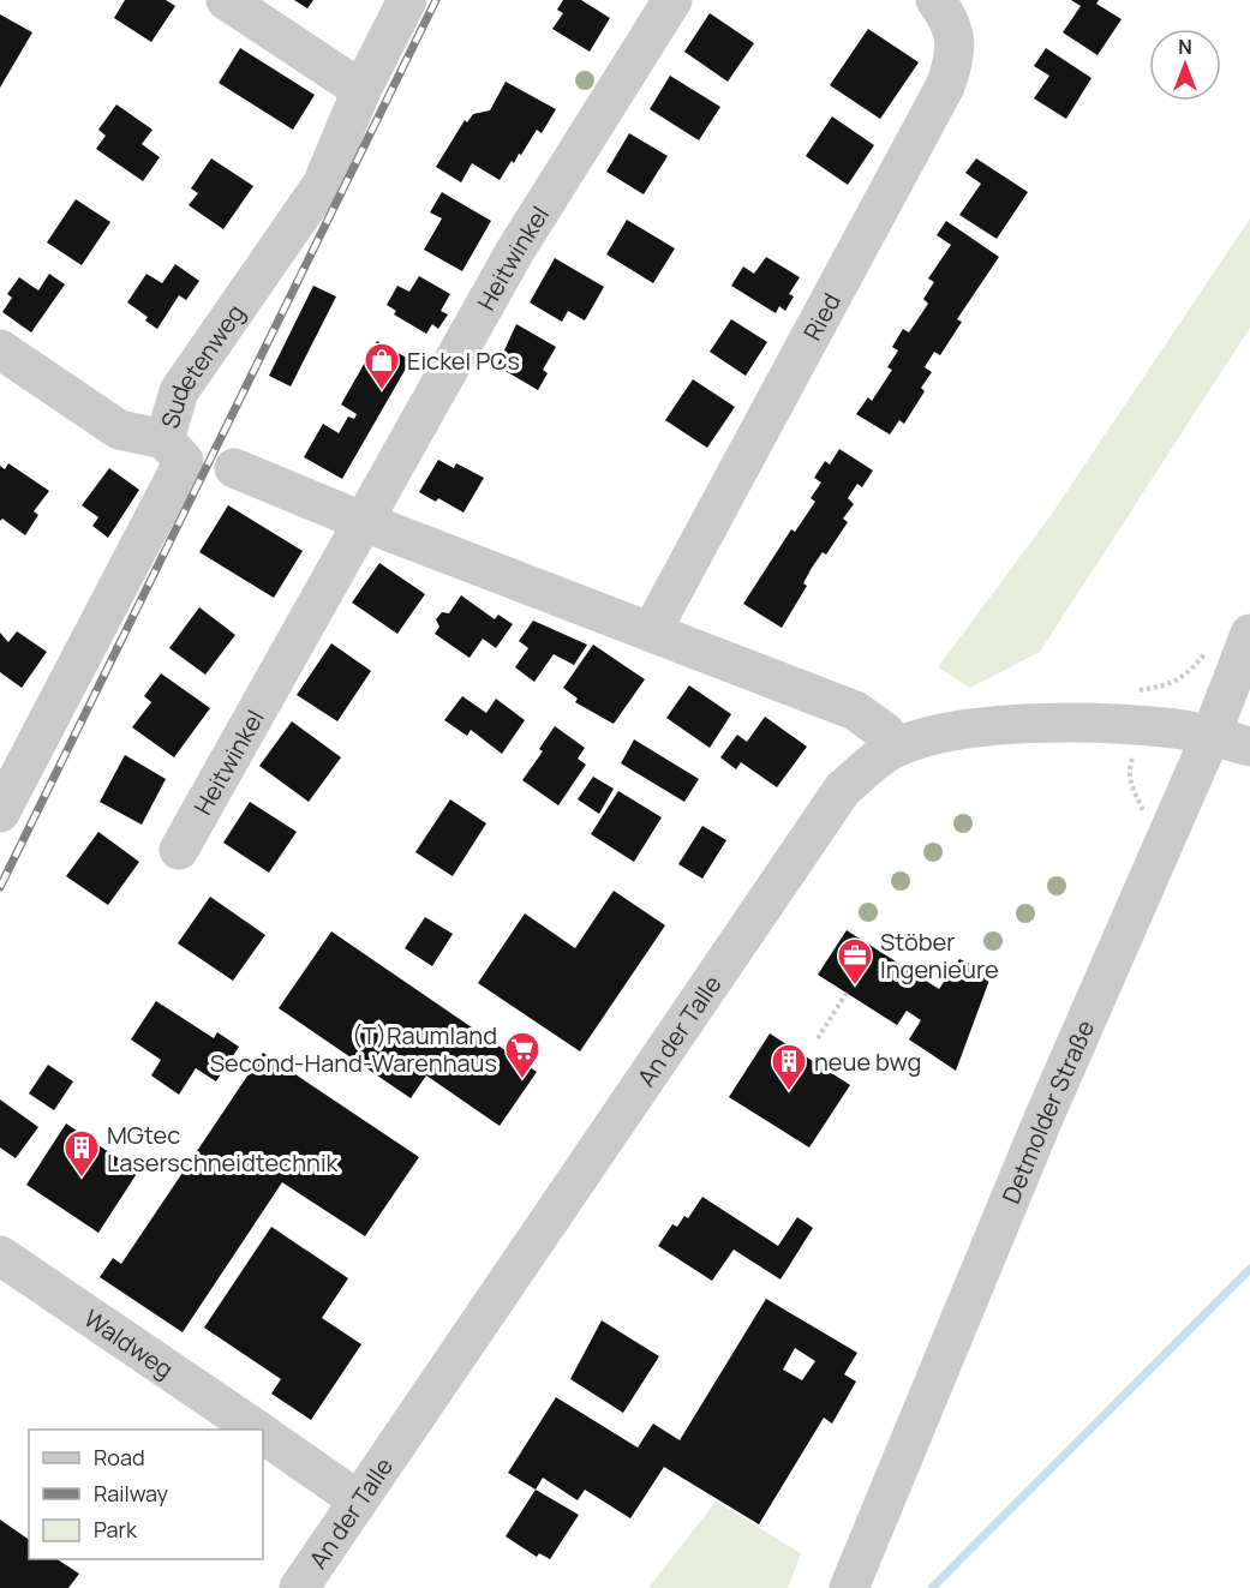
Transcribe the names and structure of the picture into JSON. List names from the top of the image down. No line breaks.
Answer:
{"streets":{"street":["Heitwinkel","Ried","Sudetenweg","An der Talle","Detmolder Straße","Waldweg"]},"crossings":[["An der Talle","Detmolder Straße"],["An der Talle","Waldweg"]],"places":{"shop":["Eickel PCs"],"office":["Stöber Ingenieure"],"supermarket":["(T)Raumland Second-Hand-Warenhaus"],"building":["neue bwg","MGtec Laserschneidtechnik"]},"legend":["Road","Railway","Park"],"north":"top"}
